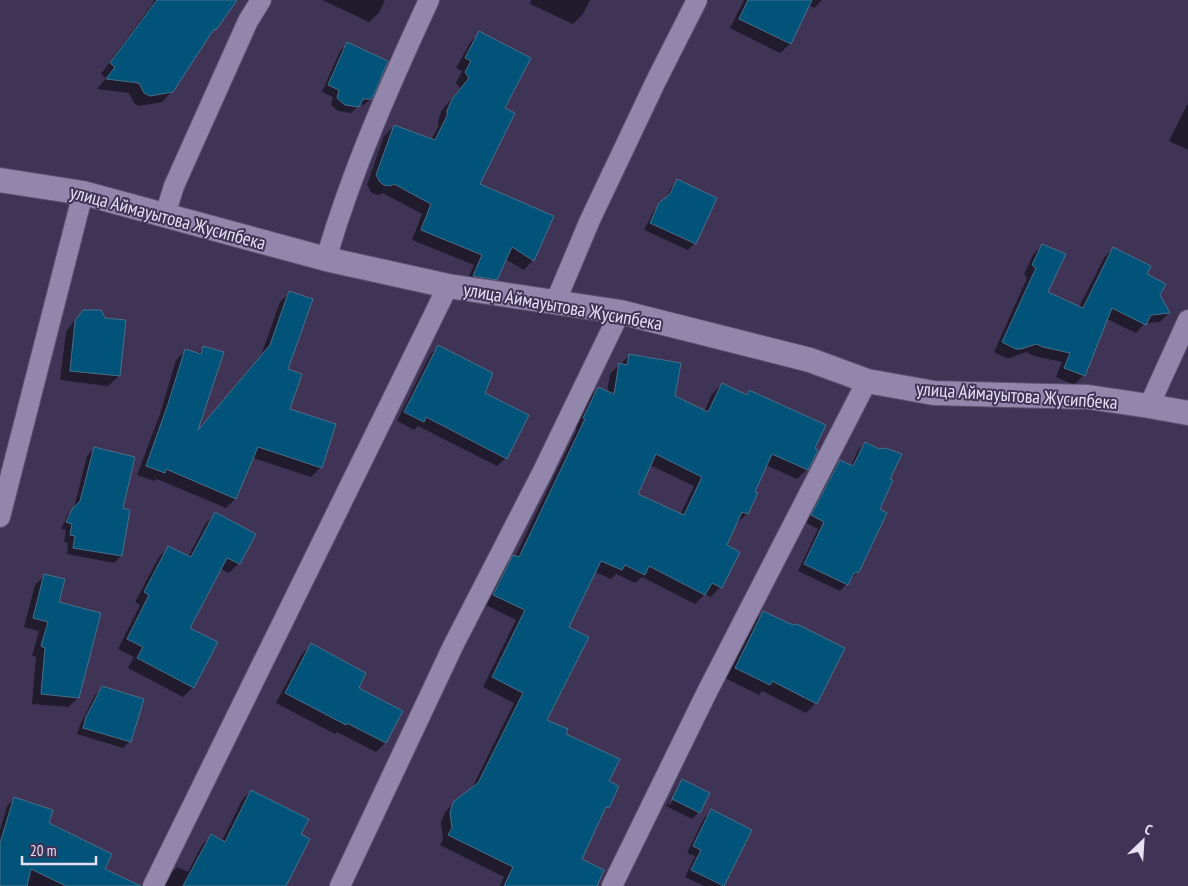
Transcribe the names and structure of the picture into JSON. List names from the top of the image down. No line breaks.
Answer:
{"streets":{"street":["улица Аймауытова Жусипбека"]},"scale_bar":"20 m","north":"top right"}
